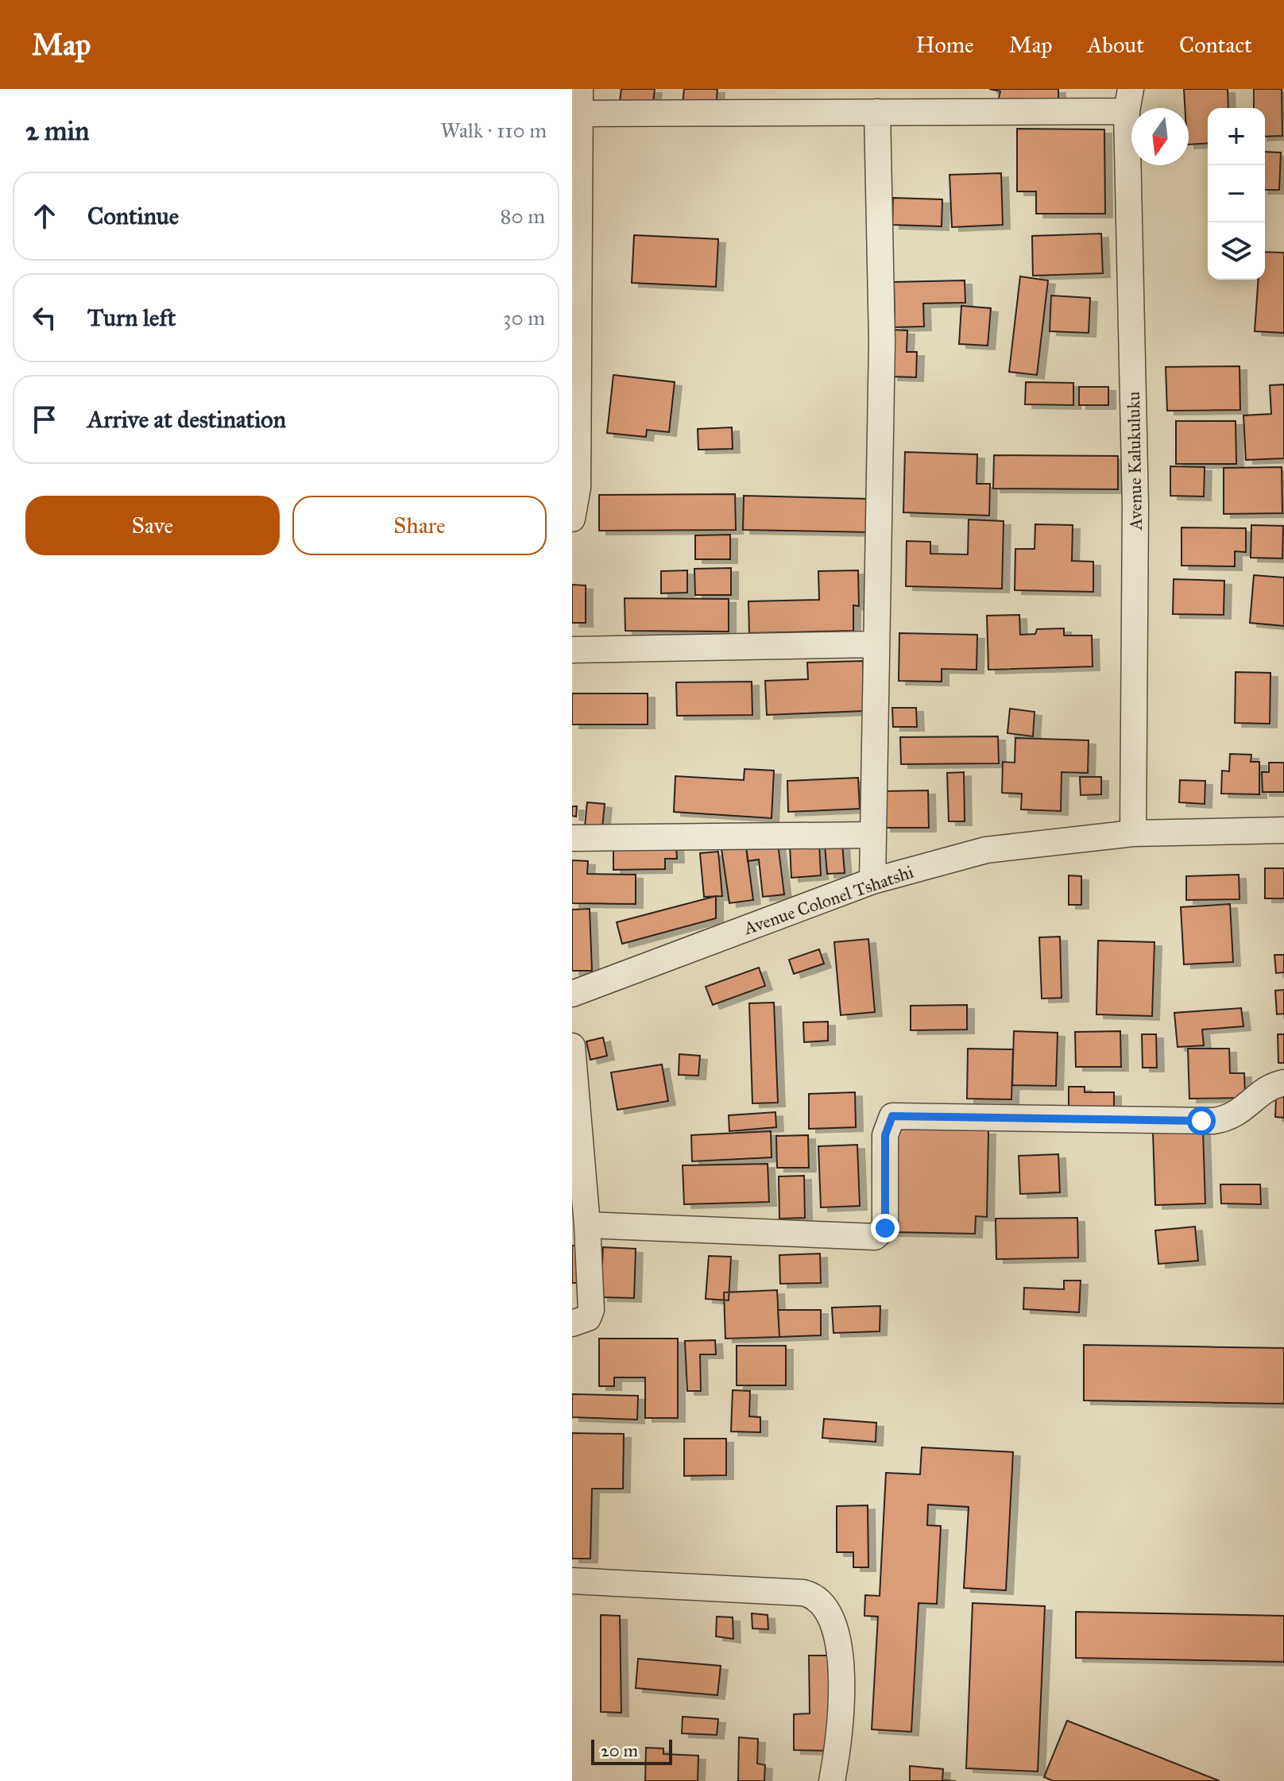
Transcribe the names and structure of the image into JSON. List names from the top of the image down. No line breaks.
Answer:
{"streets":{"street":["Avenue Kalukuluku","Avenue Colonel Tshatshi"]},"crossings":[["Avenue Kalukuluku","Avenue Colonel Tshatshi"]],"scale_bar":"20 m","north":"bottom","page":{"header":"Map","nav":["Home","Map","About","Contact"],"heading":["2 min","Walk · 110 m"],"map_buttons":["+","−"],"list":[["Continue","80 m"],["Turn left","30 m"],"Arrive at destination"],"buttons":["Save","Share"],"scale":"20 m"}}
